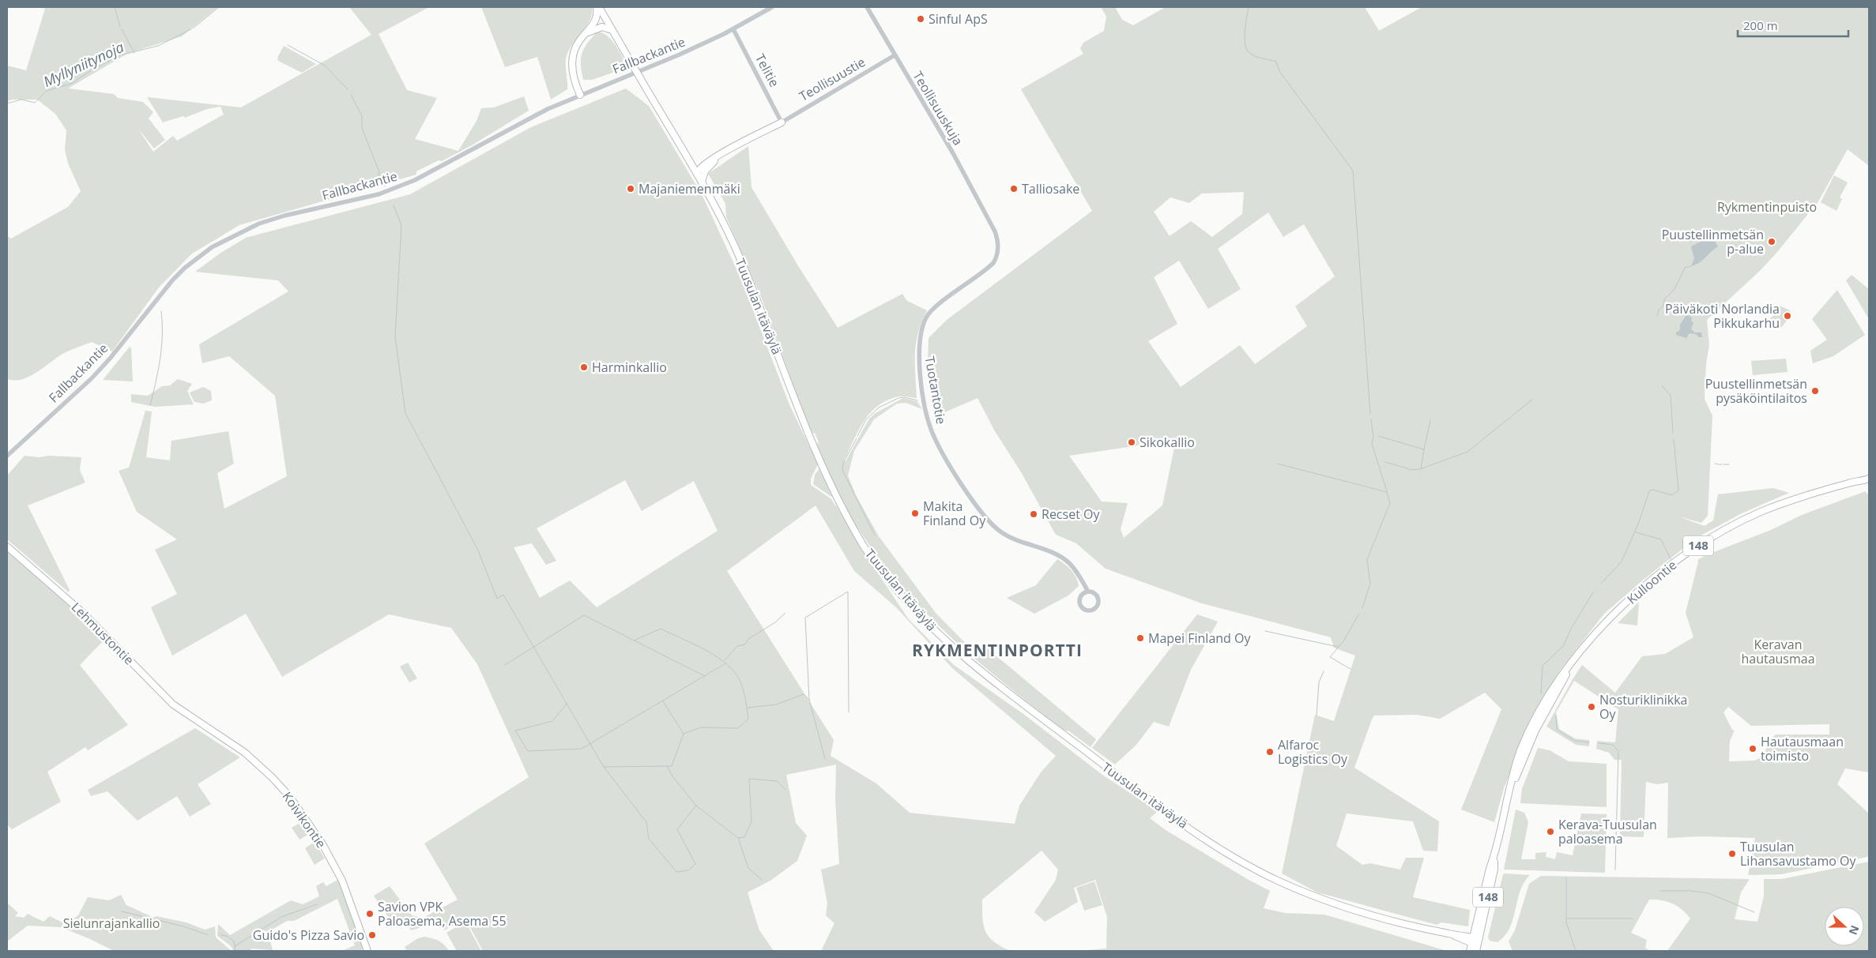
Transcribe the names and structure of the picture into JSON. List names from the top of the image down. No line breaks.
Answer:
{"streets":{"main road":["Tuusulan itäväylä","148","Kulloontie","Lehmustontie","Koivikontie"],"street":["Fallbackantie","Telitie","Teollisuustie","Teollisuuskuja","Tuotantotie"]},"crossings":[["Fallbackantie","Telitie"],["Telitie","Teollisuustie"],["Teollisuustie","Teollisuuskuja"],["Teollisuuskuja","Tuotantotie"],["Tuusulan itäväylä","Kulloontie"],["Lehmustontie","Koivikontie"]],"districts":["RYKMENTINPORTTI"],"water":["Myllyniitynoja"],"parks":["Rykmentinpuisto","Keravan hautausmaa","Sielunrajankallio"],"places":["Sinful ApS","Majaniemenmäki","Talliosake","Puustellinmetsän p-alue","Päiväkoti Norlandia Pikkukarhu","Harminkallio","Puustellinmetsän pysäköintilaitos","Sikokallio","Makita Finland Oy","Recset Oy","Mapei Finland Oy","Nosturiklinikka Oy","Hautausmaan toimisto","Alfaroc Logistics Oy","Kerava-Tuusulan paloasema","Tuusulan Lihansavustamo Oy","Savion VPK Paloasema, Asema 55","Guido's Pizza Savio"],"scale_bar":"200 m","north":"right"}
